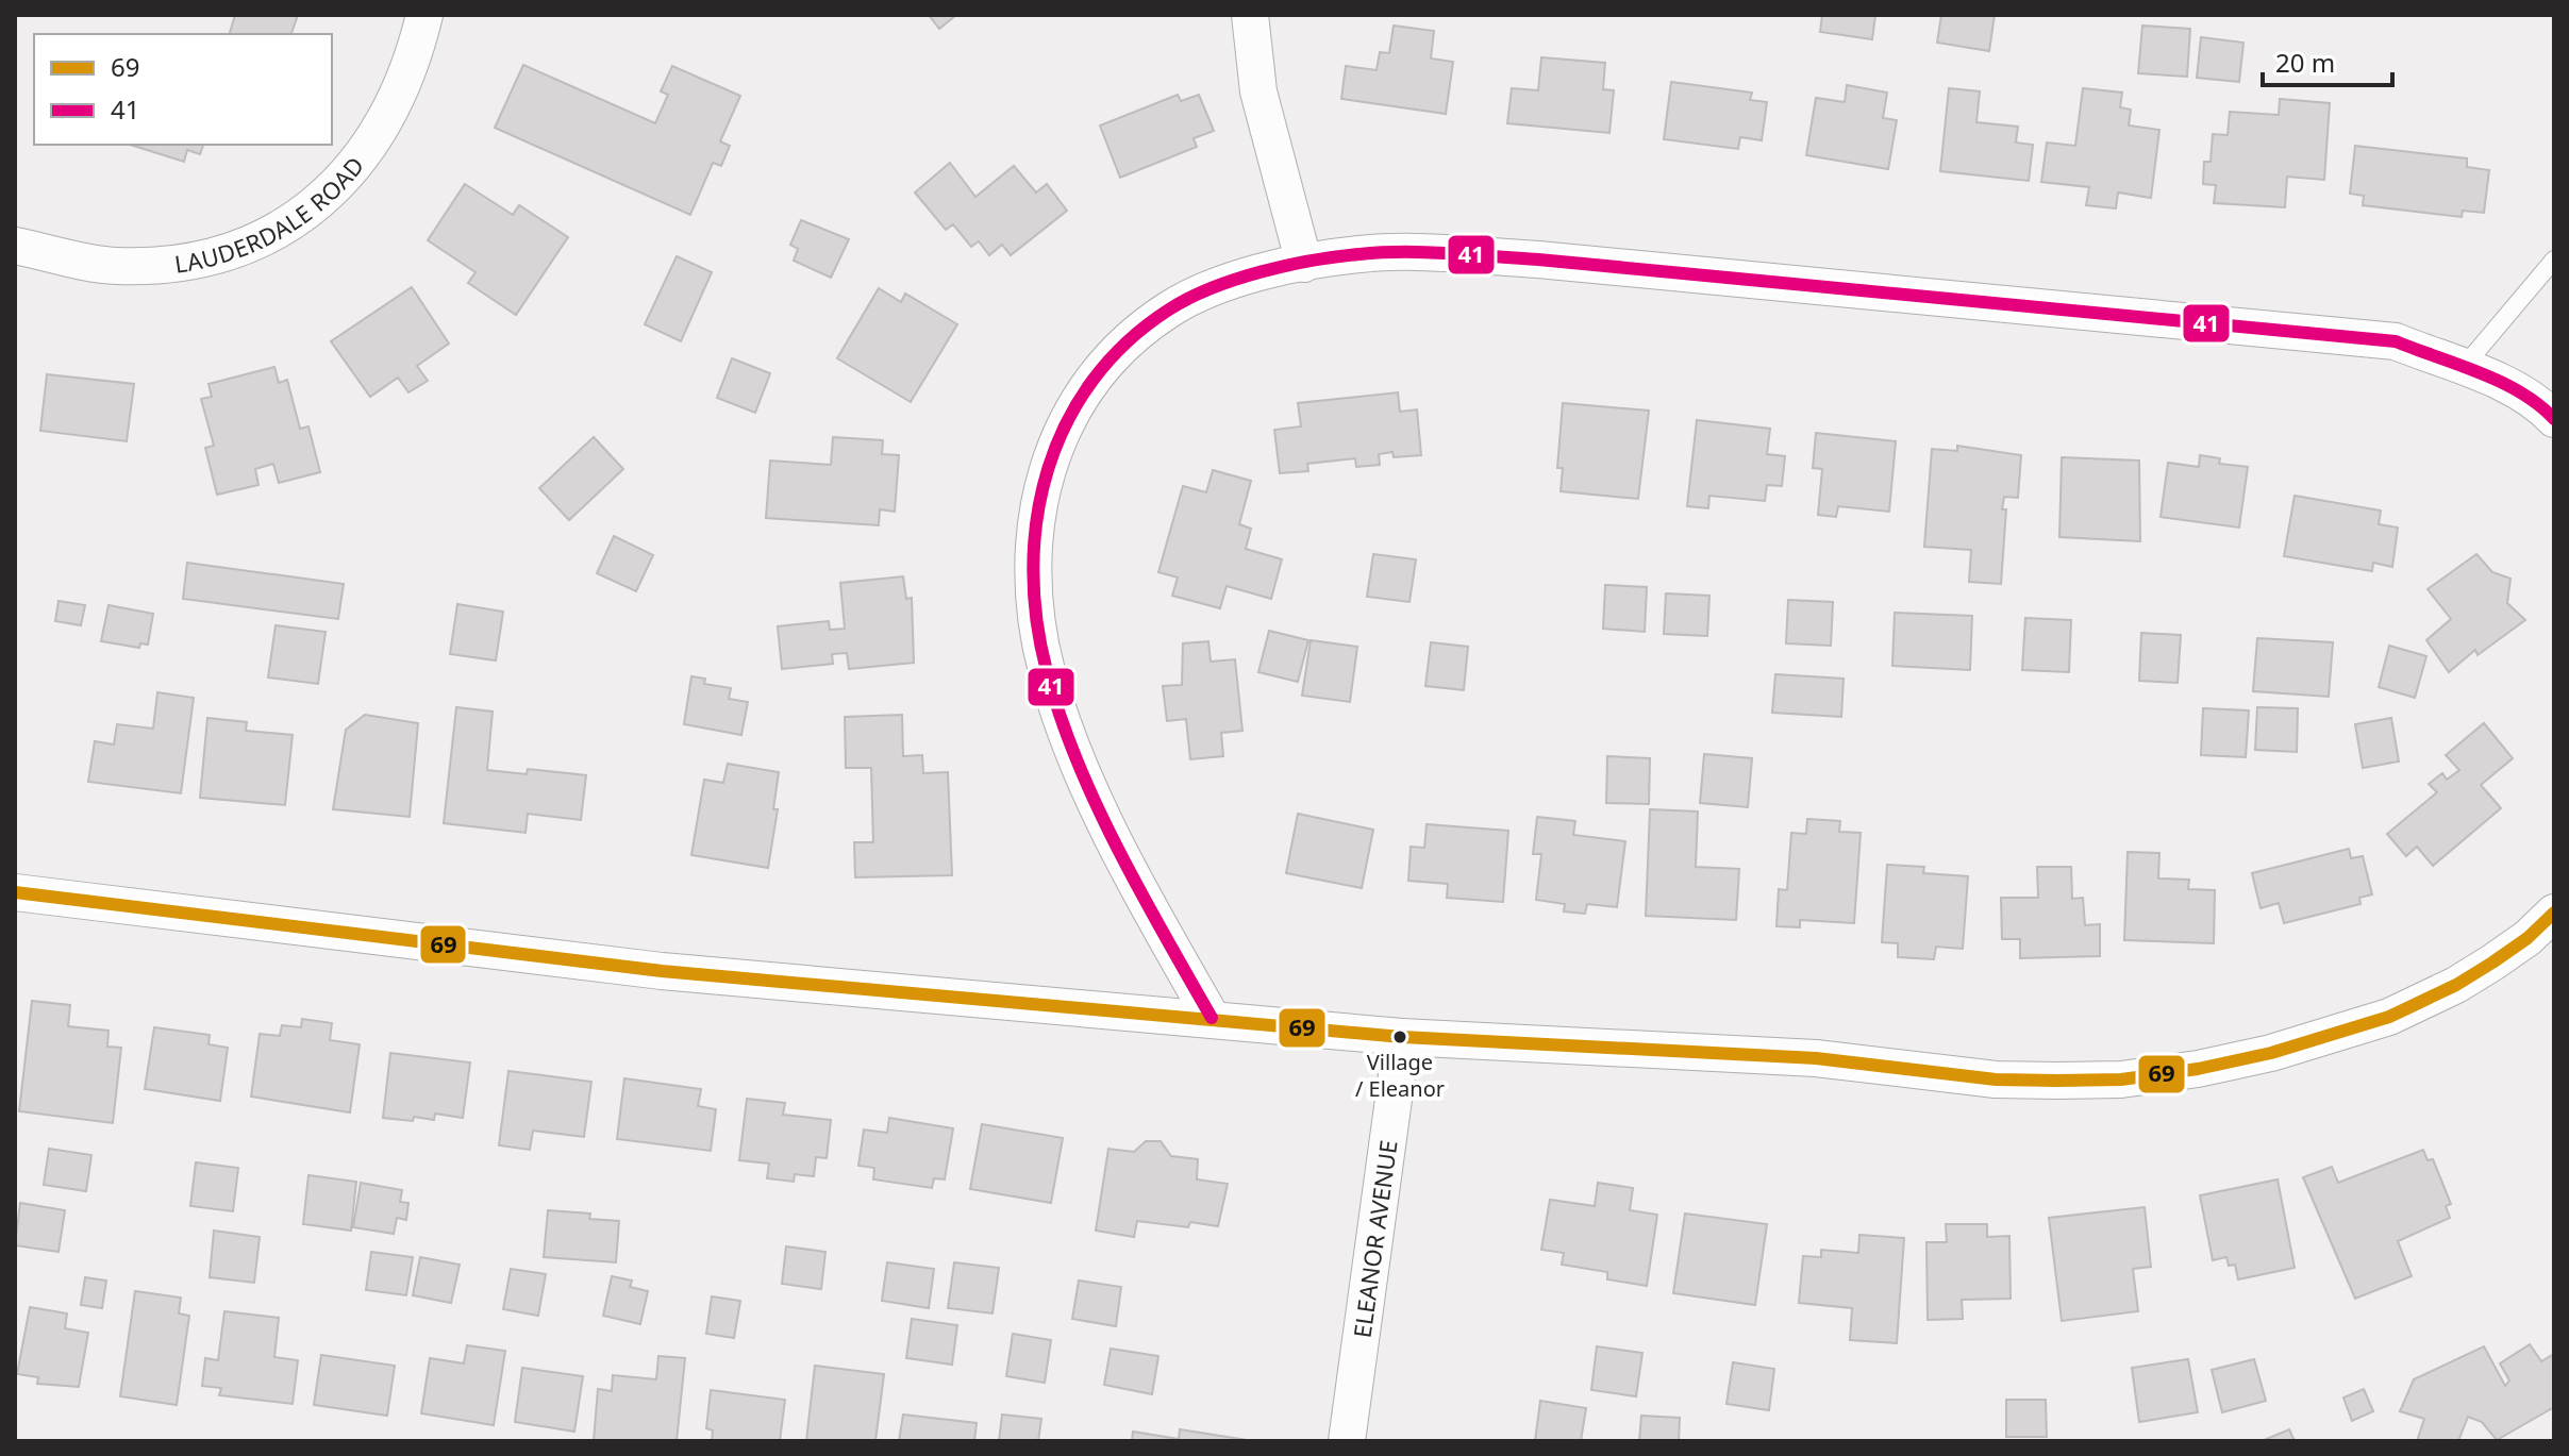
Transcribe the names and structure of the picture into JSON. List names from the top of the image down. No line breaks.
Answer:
{"streets":{"street":["LAUDERDALE ROAD","ELEANOR AVENUE"]},"places":["Village / Eleanor"],"lines":["transit line 41","transit line 69"],"legend":["69","41"],"scale_bar":"20 m"}
